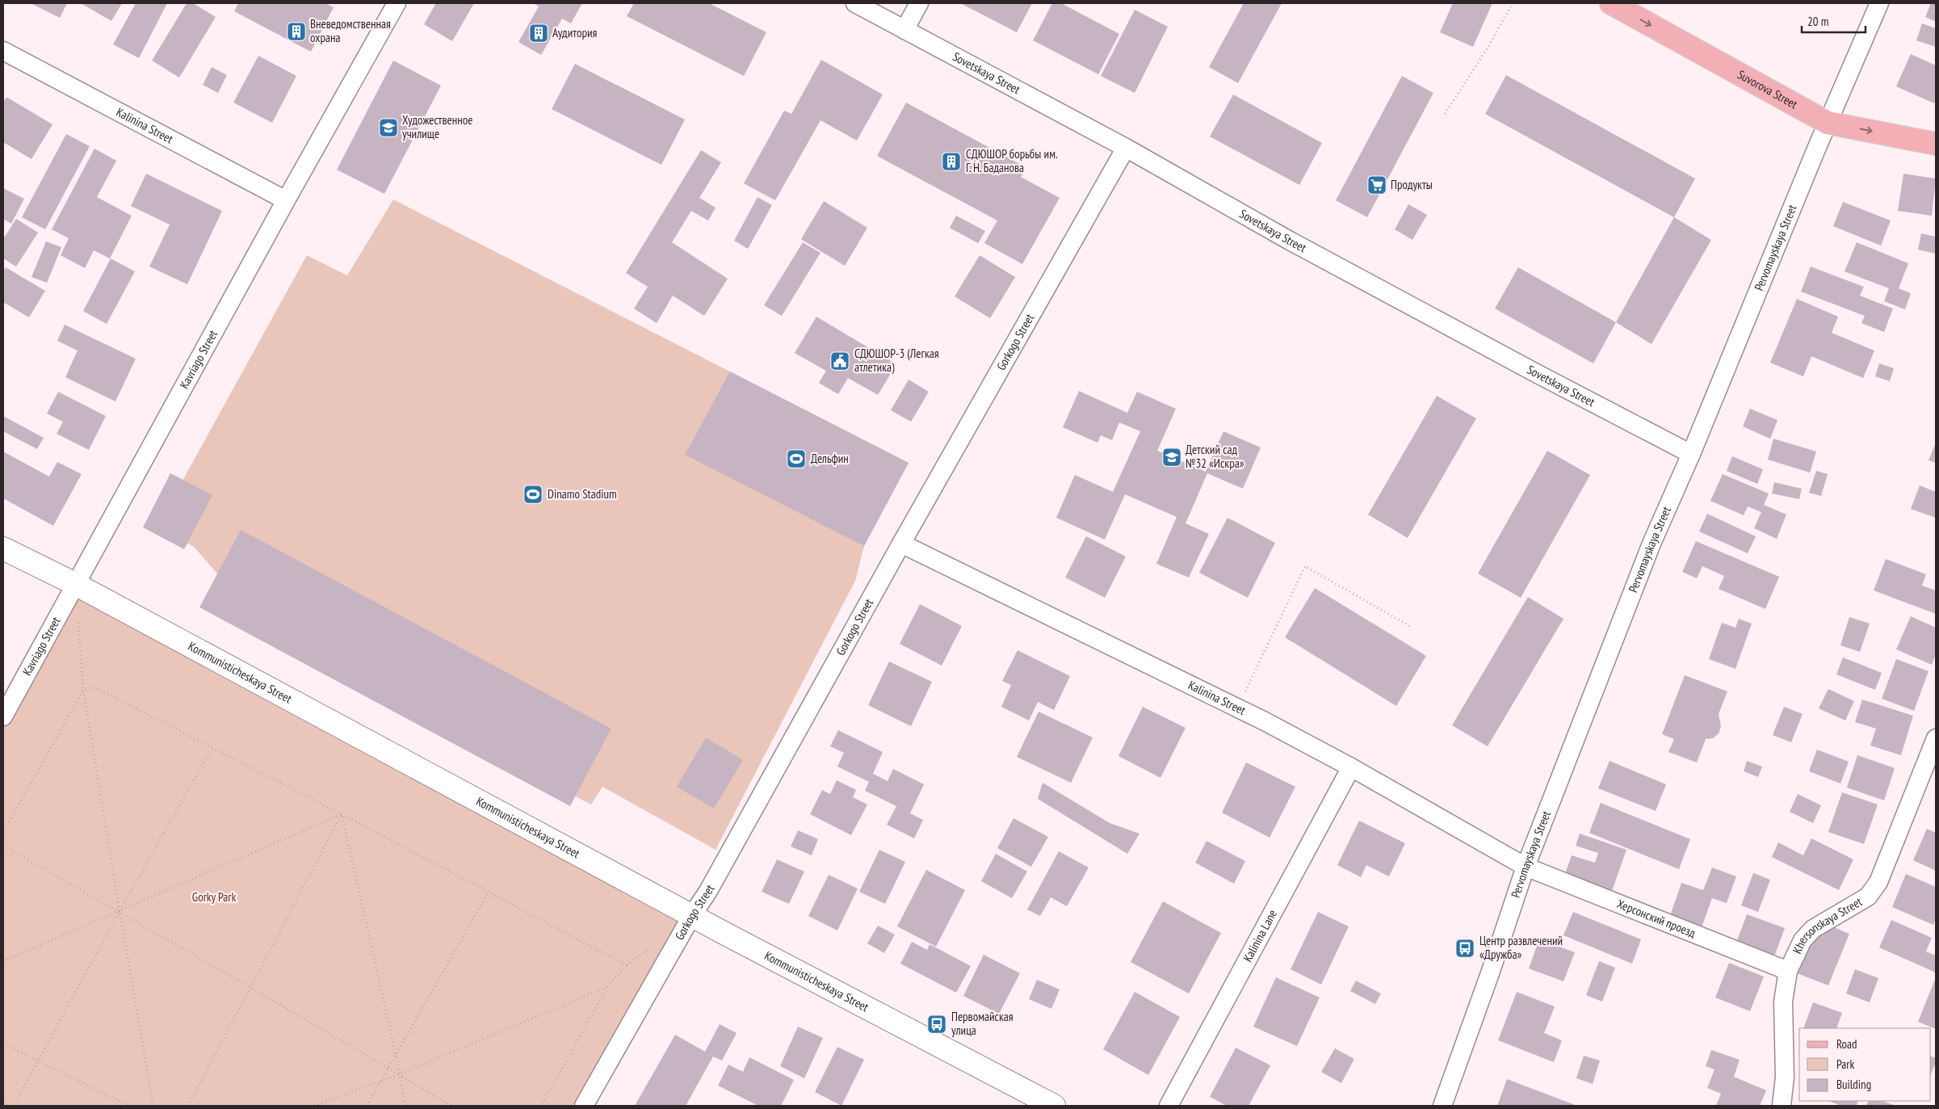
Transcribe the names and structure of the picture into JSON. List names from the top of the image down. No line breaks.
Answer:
{"streets":{"main road":["Suvorova Street","Kommunisticheskaya Street"],"street":["Sovetskaya Street","Kalinina Street","Pervomayskaya Street","Gorkogo Street","Kavriago Street","Херсонский проезд","Khersonskaya Street","Kalinina Lane"]},"crossings":[["Sovetskaya Street","Pervomayskaya Street"],["Sovetskaya Street","Gorkogo Street"],["Suvorova Street","Pervomayskaya Street"],["Kalinina Street","Pervomayskaya Street"],["Kalinina Street","Gorkogo Street"],["Kalinina Street","Kavriago Street"],["Kalinina Street","Херсонский проезд"],["Kalinina Street","Kalinina Lane"],["Pervomayskaya Street","Херсонский проезд"],["Gorkogo Street","Kommunisticheskaya Street"],["Kavriago Street","Kommunisticheskaya Street"],["Херсонский проезд","Khersonskaya Street"]],"one_way":["Suvorova Street"],"parks":["Gorky Park"],"places":{"building":["Вневедомственная охрана","Аудитория","СДЮШОР борьбы им. Г. Н. Баданова"],"school or university":["Художественное училище","Детский сад №32 «Искра»"],"supermarket":["Продукты"],"public building":["СДЮШОР-3 (Легкая атлетика)"],"sports":["Дельфин","Dinamo Stadium"],"bus stop":["Центр развлечений «Дружба»","Первомайская улица"]},"legend":["Road","Park","Building"],"scale_bar":"20 m"}
